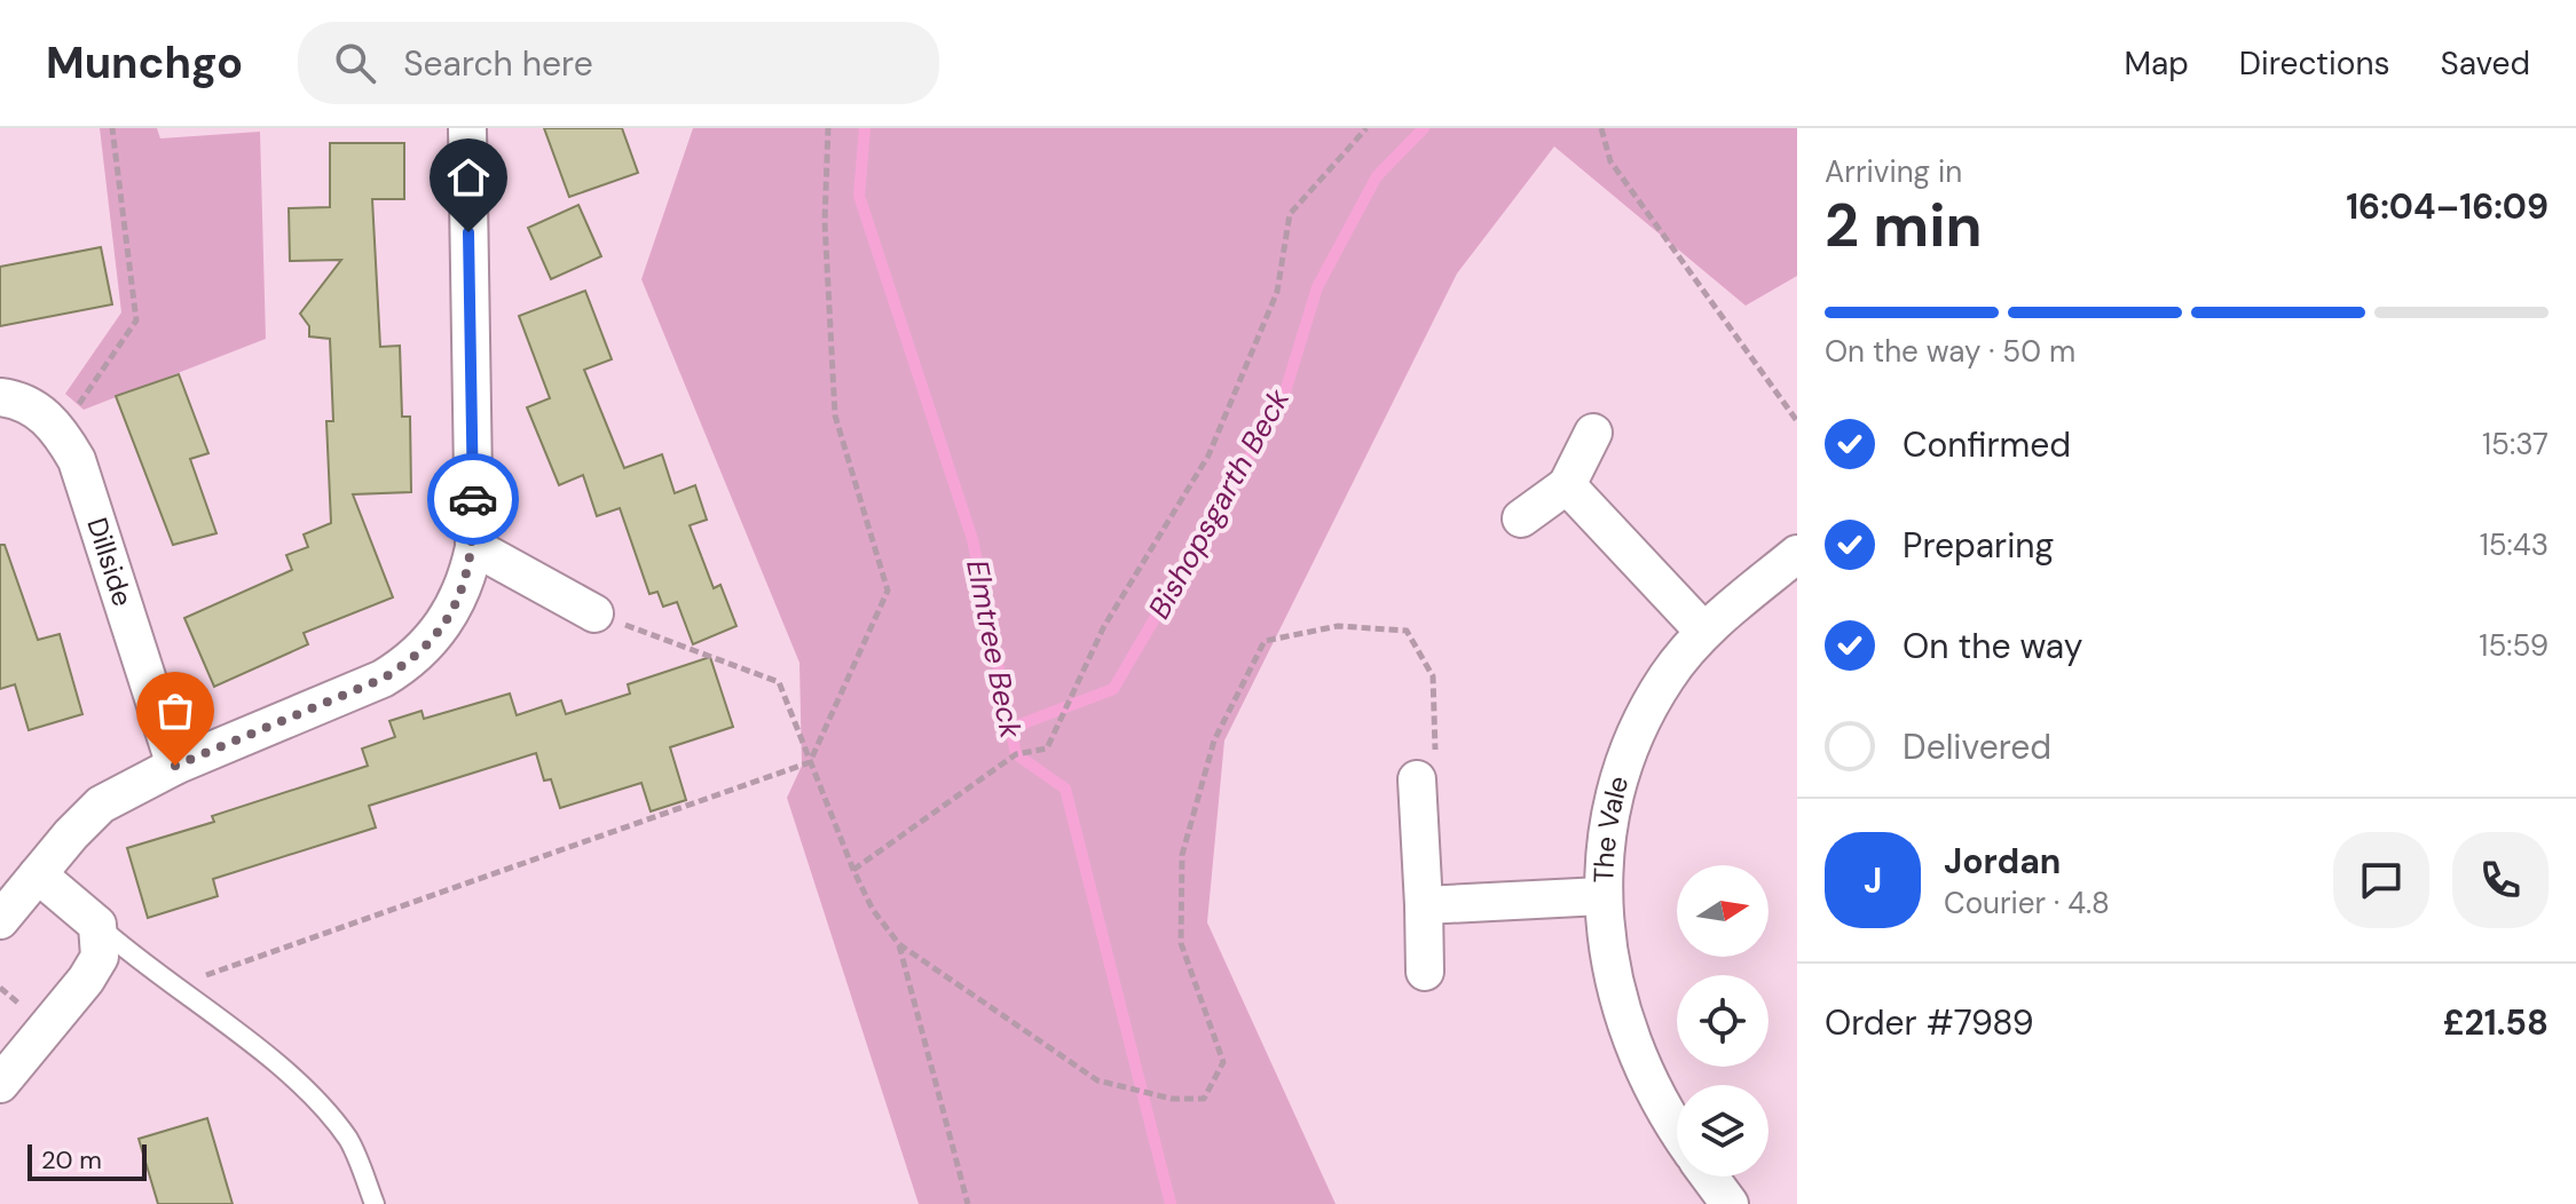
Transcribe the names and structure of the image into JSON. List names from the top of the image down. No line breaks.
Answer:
{"streets":{"street":["Dillside","The Vale"]},"water":["Bishopsgarth Beck","Elmtree Beck"],"scale_bar":"20 m","north":"right","page":{"header":"Munchgo","search":"Search here","nav":["Map","Directions","Saved"],"heading":["2 min","Arriving in","16:04–16:09"],"panel":["Jordan","Courier · 4.8","Order #7989","£21.58"],"bar":"On the way · 50 m","list":[["Confirmed","15:37"],["Preparing","15:43"],["On the way","15:59"],"Delivered"],"round":"J","scale":"20 m"}}
